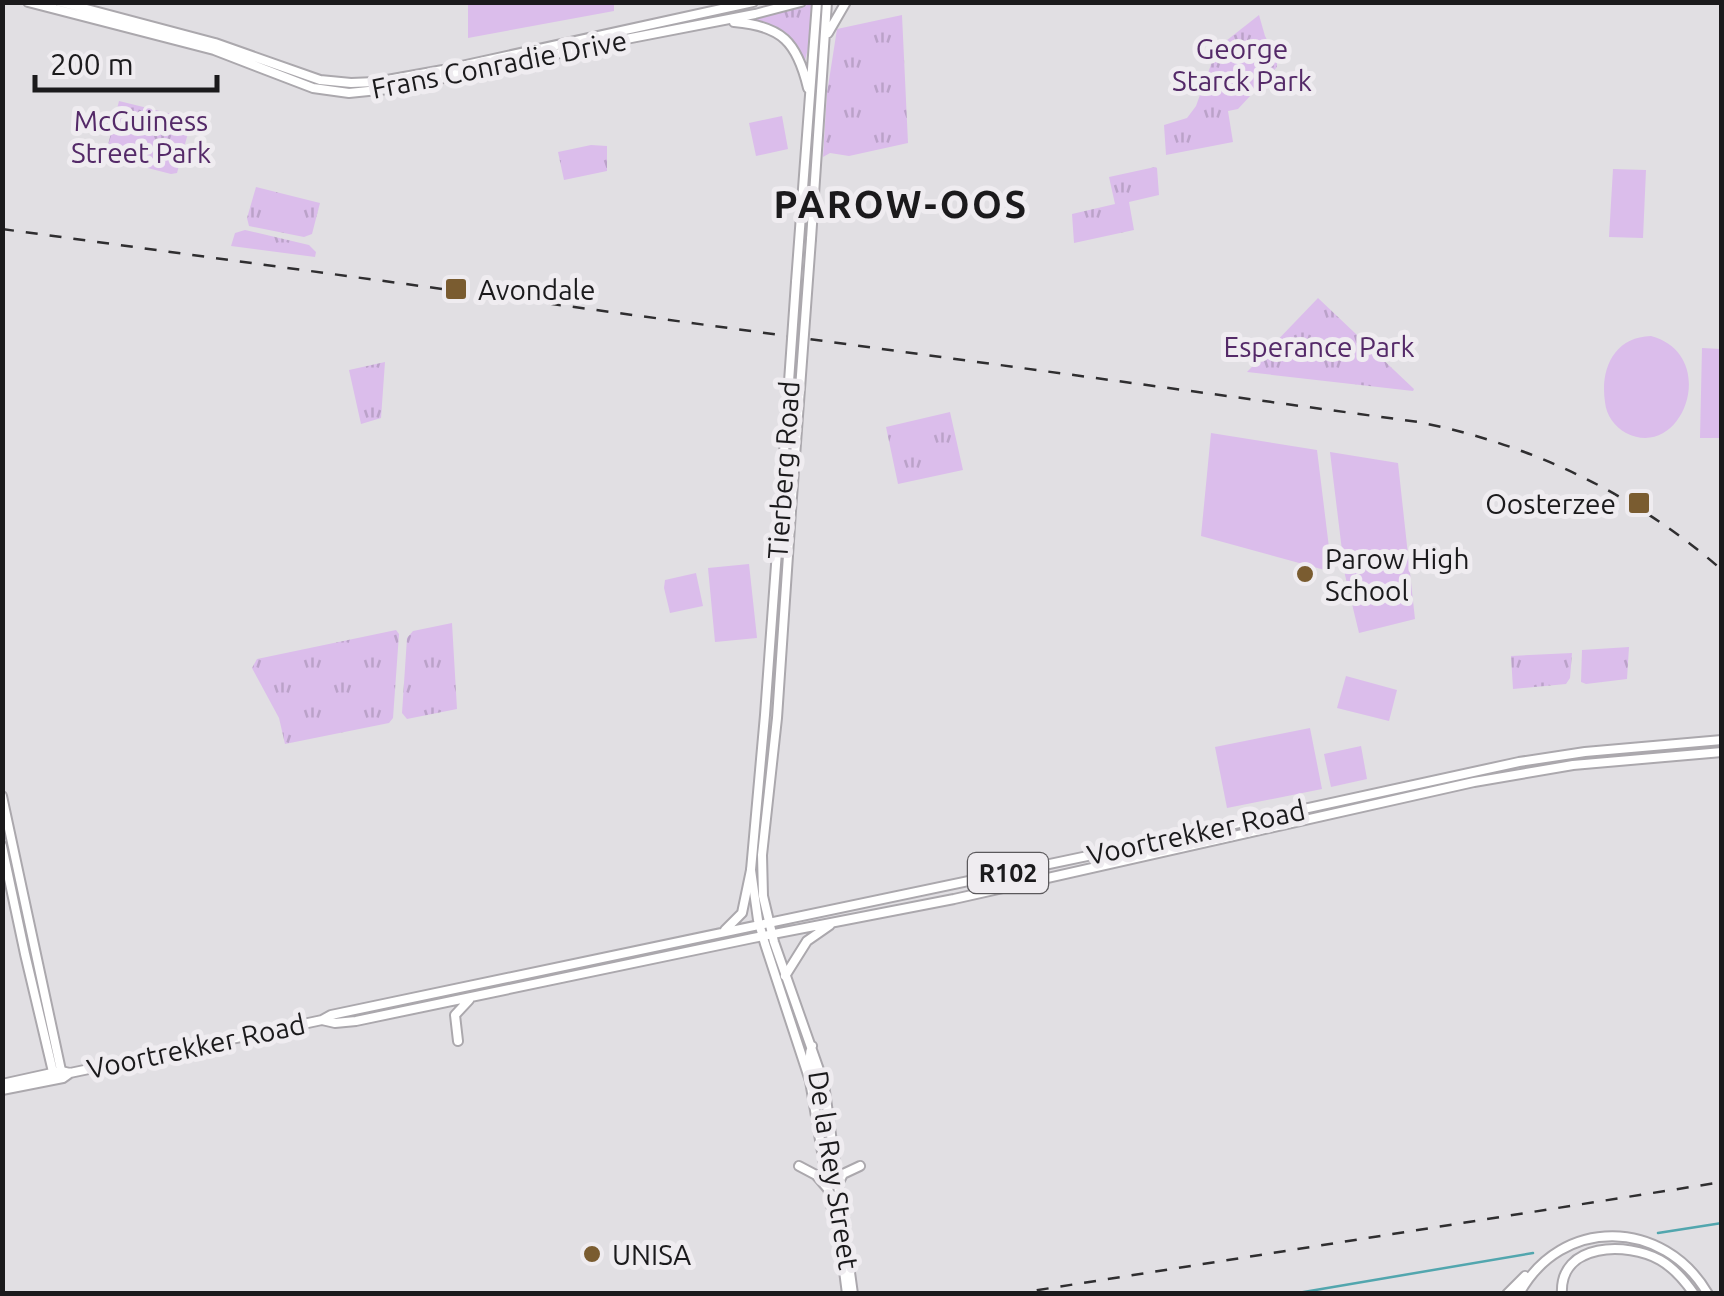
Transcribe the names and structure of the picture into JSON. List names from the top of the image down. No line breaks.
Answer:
{"streets":{"main road":["Frans Conradie Drive","Tierberg Road","Voortrekker Road","R102","De la Rey Street"]},"crossings":[["Tierberg Road","Voortrekker Road"],["Tierberg Road","De la Rey Street"],["Voortrekker Road","De la Rey Street"]],"districts":["PAROW-OOS"],"parks":["George Starck Park","McGuiness Street Park","Esperance Park"],"places":{"transit":["Avondale","Oosterzee"],"other":["Parow High School","UNISA"]},"scale_bar":"200 m"}
